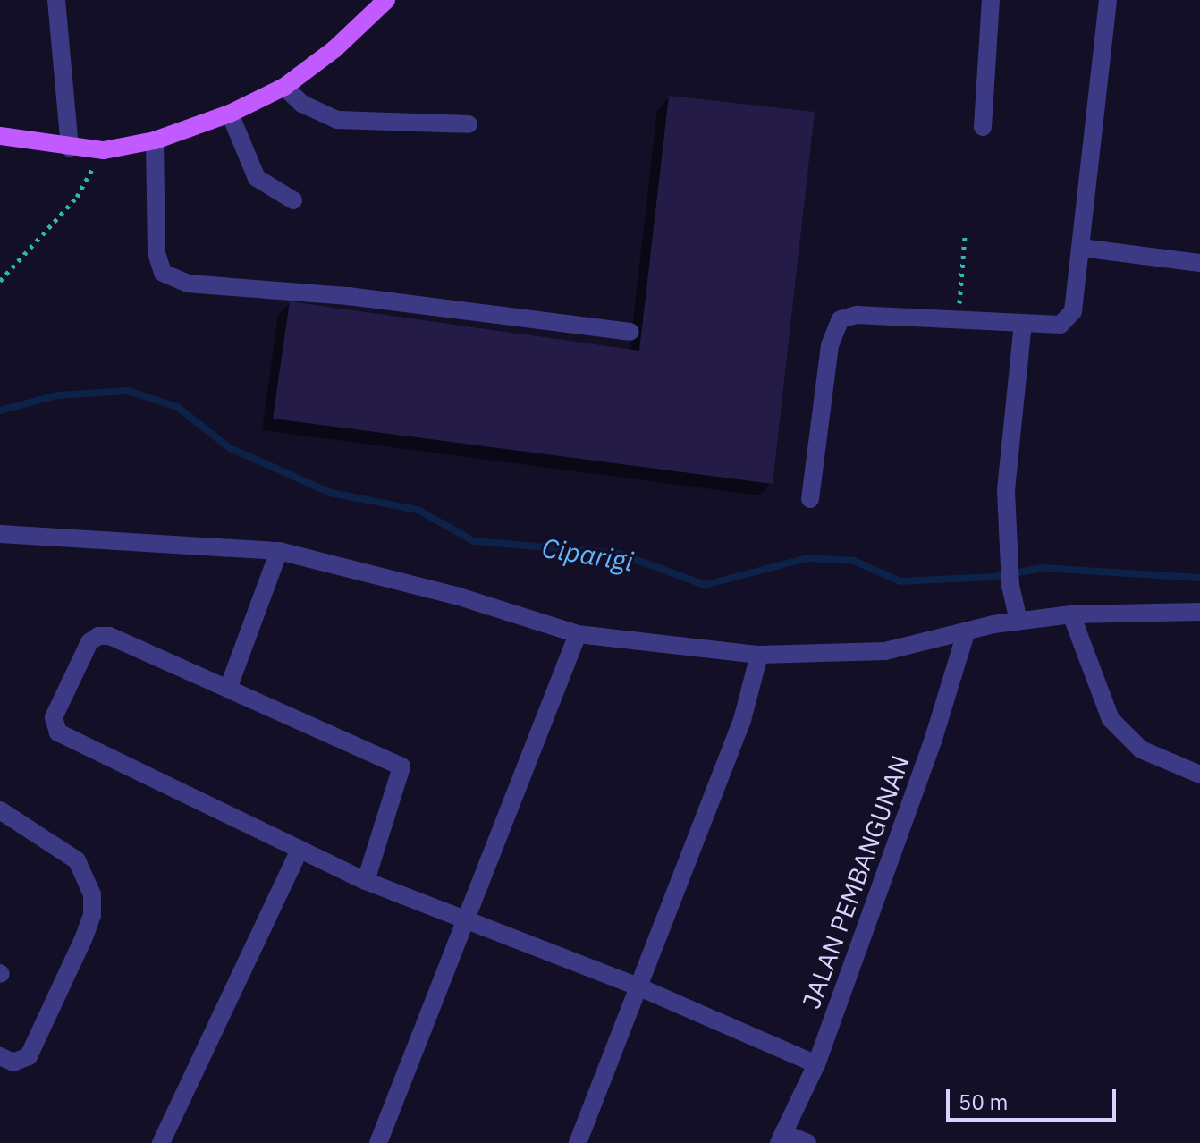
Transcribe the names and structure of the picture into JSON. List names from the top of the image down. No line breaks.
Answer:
{"streets":{"street":["JALAN PEMBANGUNAN"]},"water":["Ciparigi"],"scale_bar":"50 m"}
